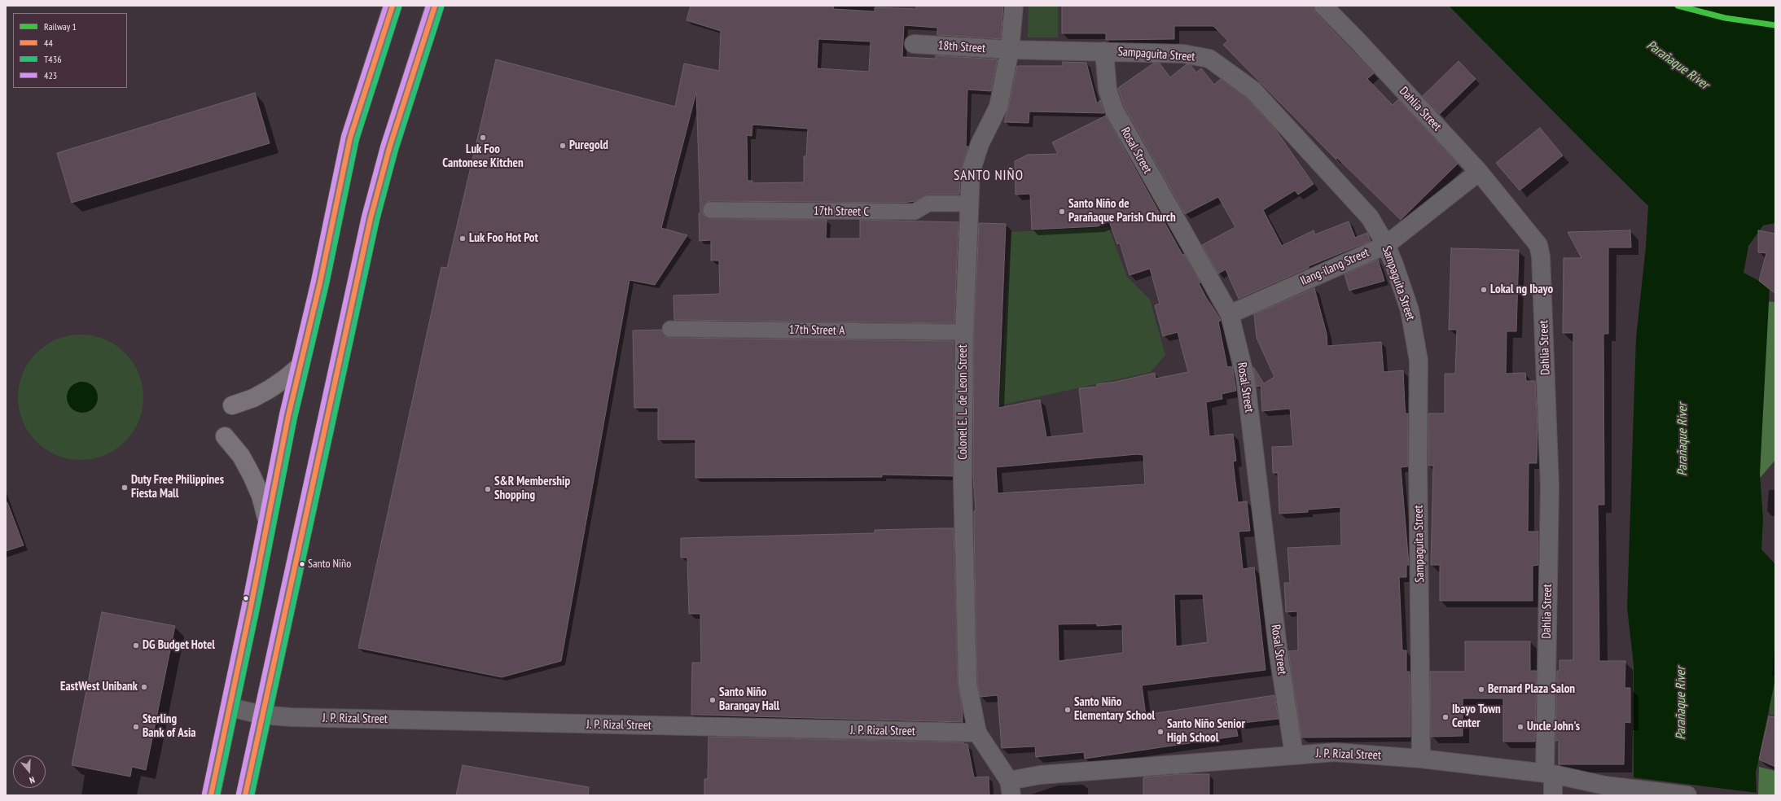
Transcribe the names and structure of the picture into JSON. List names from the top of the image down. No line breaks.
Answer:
{"streets":{"street":["18th Street","Sampaguita Street","Dahlia Street","Rosal Street","17th Street C","Ilang-ilang Street","17th Street A","Colonel E. L. de Leon Street","J. P. Rizal Street"]},"crossings":[["18th Street","Sampaguita Street"],["18th Street","Colonel E. L. de Leon Street"],["Sampaguita Street","Rosal Street"],["Sampaguita Street","Ilang-ilang Street"],["Sampaguita Street","Colonel E. L. de Leon Street"],["Sampaguita Street","J. P. Rizal Street"],["Dahlia Street","Ilang-ilang Street"],["Dahlia Street","J. P. Rizal Street"],["Rosal Street","Ilang-ilang Street"],["Rosal Street","J. P. Rizal Street"],["17th Street C","Colonel E. L. de Leon Street"],["17th Street A","Colonel E. L. de Leon Street"],["Colonel E. L. de Leon Street","J. P. Rizal Street"]],"districts":["SANTO NIÑO"],"water":["Parañaque River"],"places":["Luk Foo Cantonese Kitchen","Puregold","Santo Niño de Parañaque Parish Church","Luk Foo Hot Pot","Lokal ng Ibayo","Duty Free Philippines Fiesta Mall","S&R Membership Shopping","Santo Niño","DG Budget Hotel","EastWest Unibank","Bernard Plaza Salon","Santo Niño Barangay Hall","Santo Niño Elementary School","Ibayo Town Center","Sterling Bank of Asia","Uncle John's","Santo Niño Senior High School"],"lines":["rail line 1","transit line 44","transit line 423","transit line T436"],"legend":["Railway 1","44","T436","423"],"north":"bottom"}
